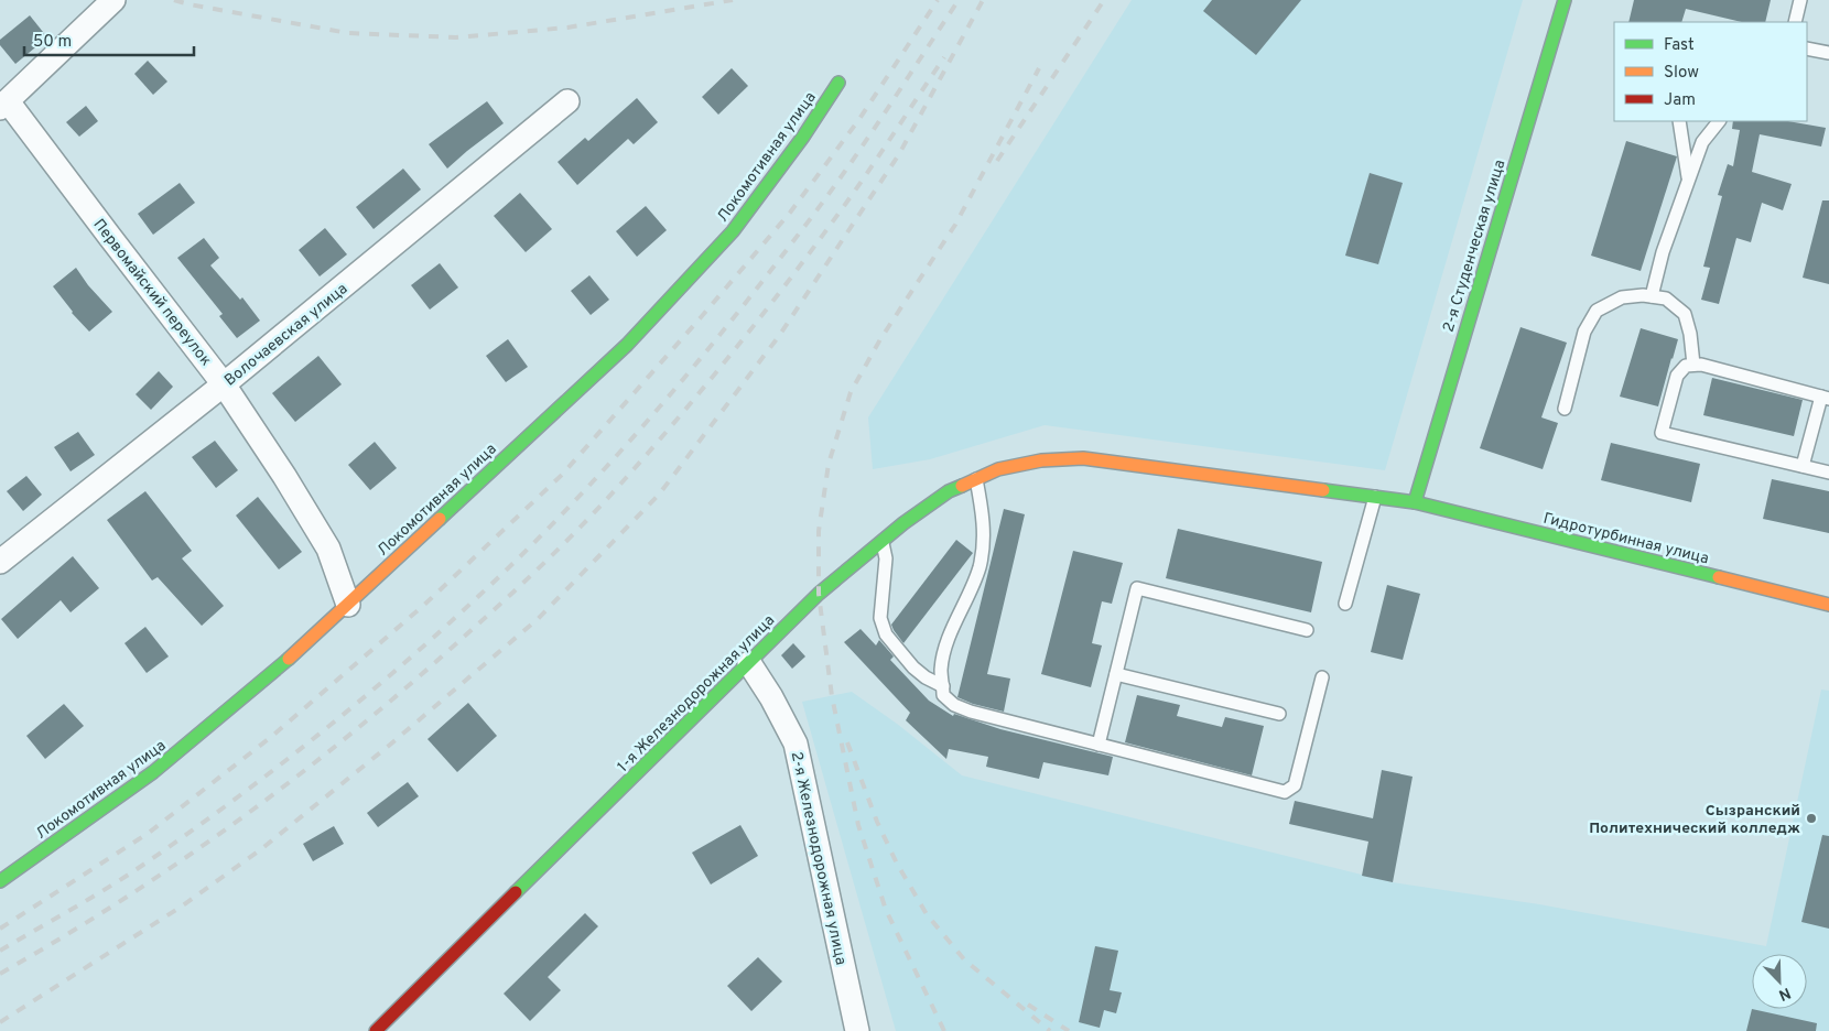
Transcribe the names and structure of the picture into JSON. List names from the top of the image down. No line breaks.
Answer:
{"streets":{"main road":["Локомотивная улица","2-я Студенческая улица","Гидротурбинная улица","1-я Железнодорожная улица"],"street":["Первомайский переулок","Волочаевская улица","2-я Железнодорожная улица"]},"crossings":[["Локомотивная улица","Первомайский переулок"],["2-я Студенческая улица","Гидротурбинная улица"],["Первомайский переулок","Волочаевская улица"],["Гидротурбинная улица","1-я Железнодорожная улица"],["1-я Железнодорожная улица","2-я Железнодорожная улица"]],"places":["Сызранский Политехнический колледж"],"legend":["Fast","Slow","Jam"],"scale_bar":"50 m","north":"bottom right"}
